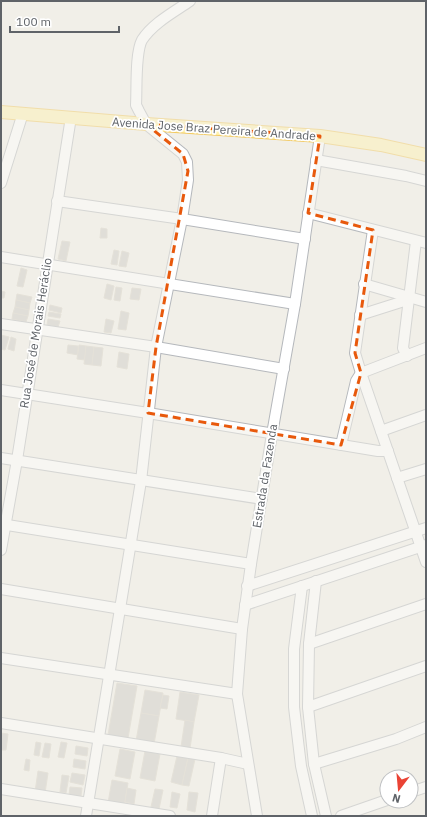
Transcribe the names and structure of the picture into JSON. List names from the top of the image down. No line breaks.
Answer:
{"streets":{"main road":["Avenida Jose Braz Pereira de Andrade"],"street":["Rua José de Morais Heráclio","Estrada da Fazenda"]},"crossings":[["Avenida Jose Braz Pereira de Andrade","Rua José de Morais Heráclio"],["Avenida Jose Braz Pereira de Andrade","Estrada da Fazenda"]],"scale_bar":"100 m","north":"bottom"}
